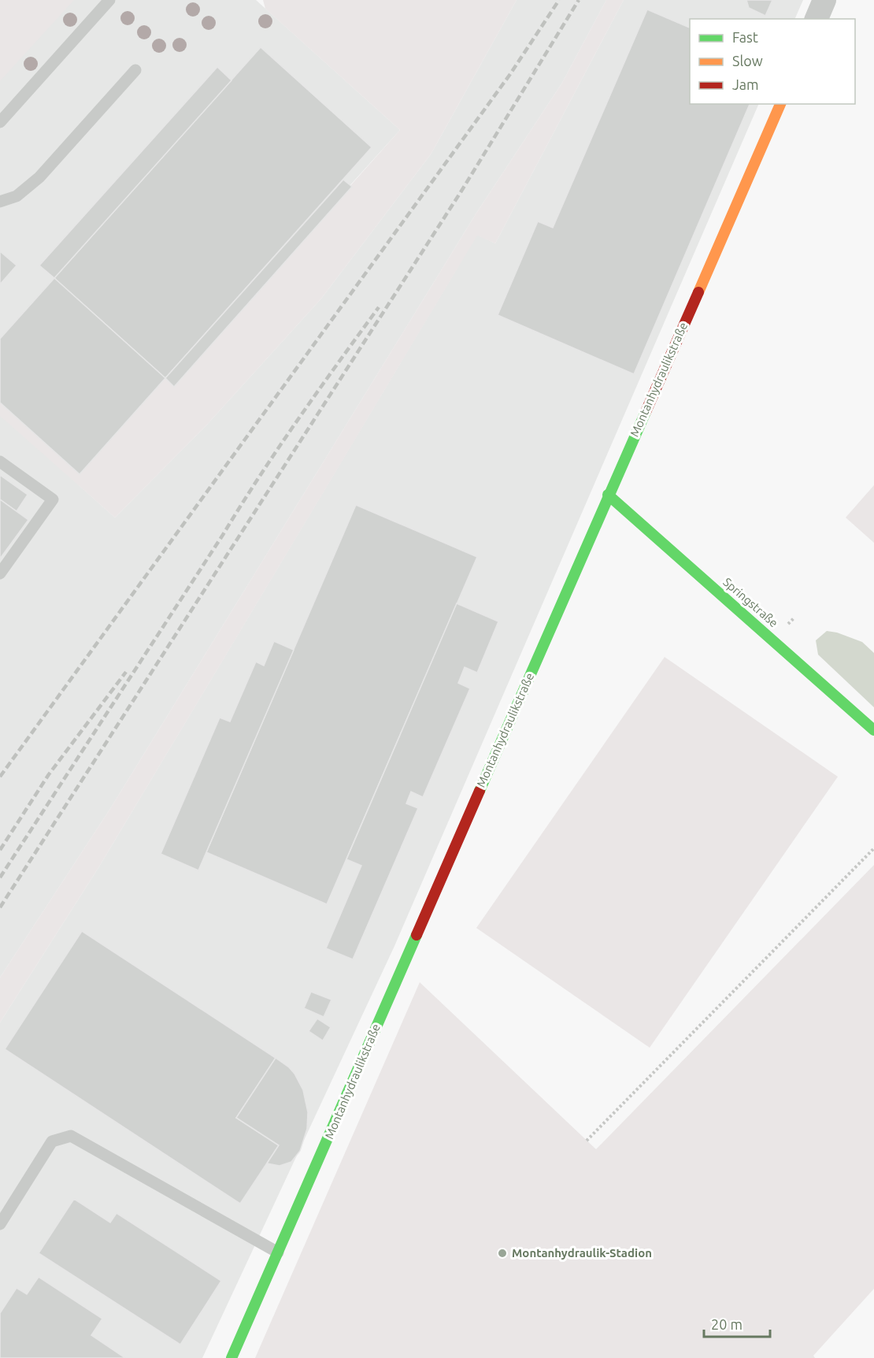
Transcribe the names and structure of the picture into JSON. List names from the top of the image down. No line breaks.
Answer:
{"streets":{"street":["Montanhydraulikstraße","Springstraße"]},"crossings":[["Montanhydraulikstraße","Springstraße"]],"places":["Montanhydraulik-Stadion"],"legend":["Fast","Slow","Jam"],"scale_bar":"20 m"}
